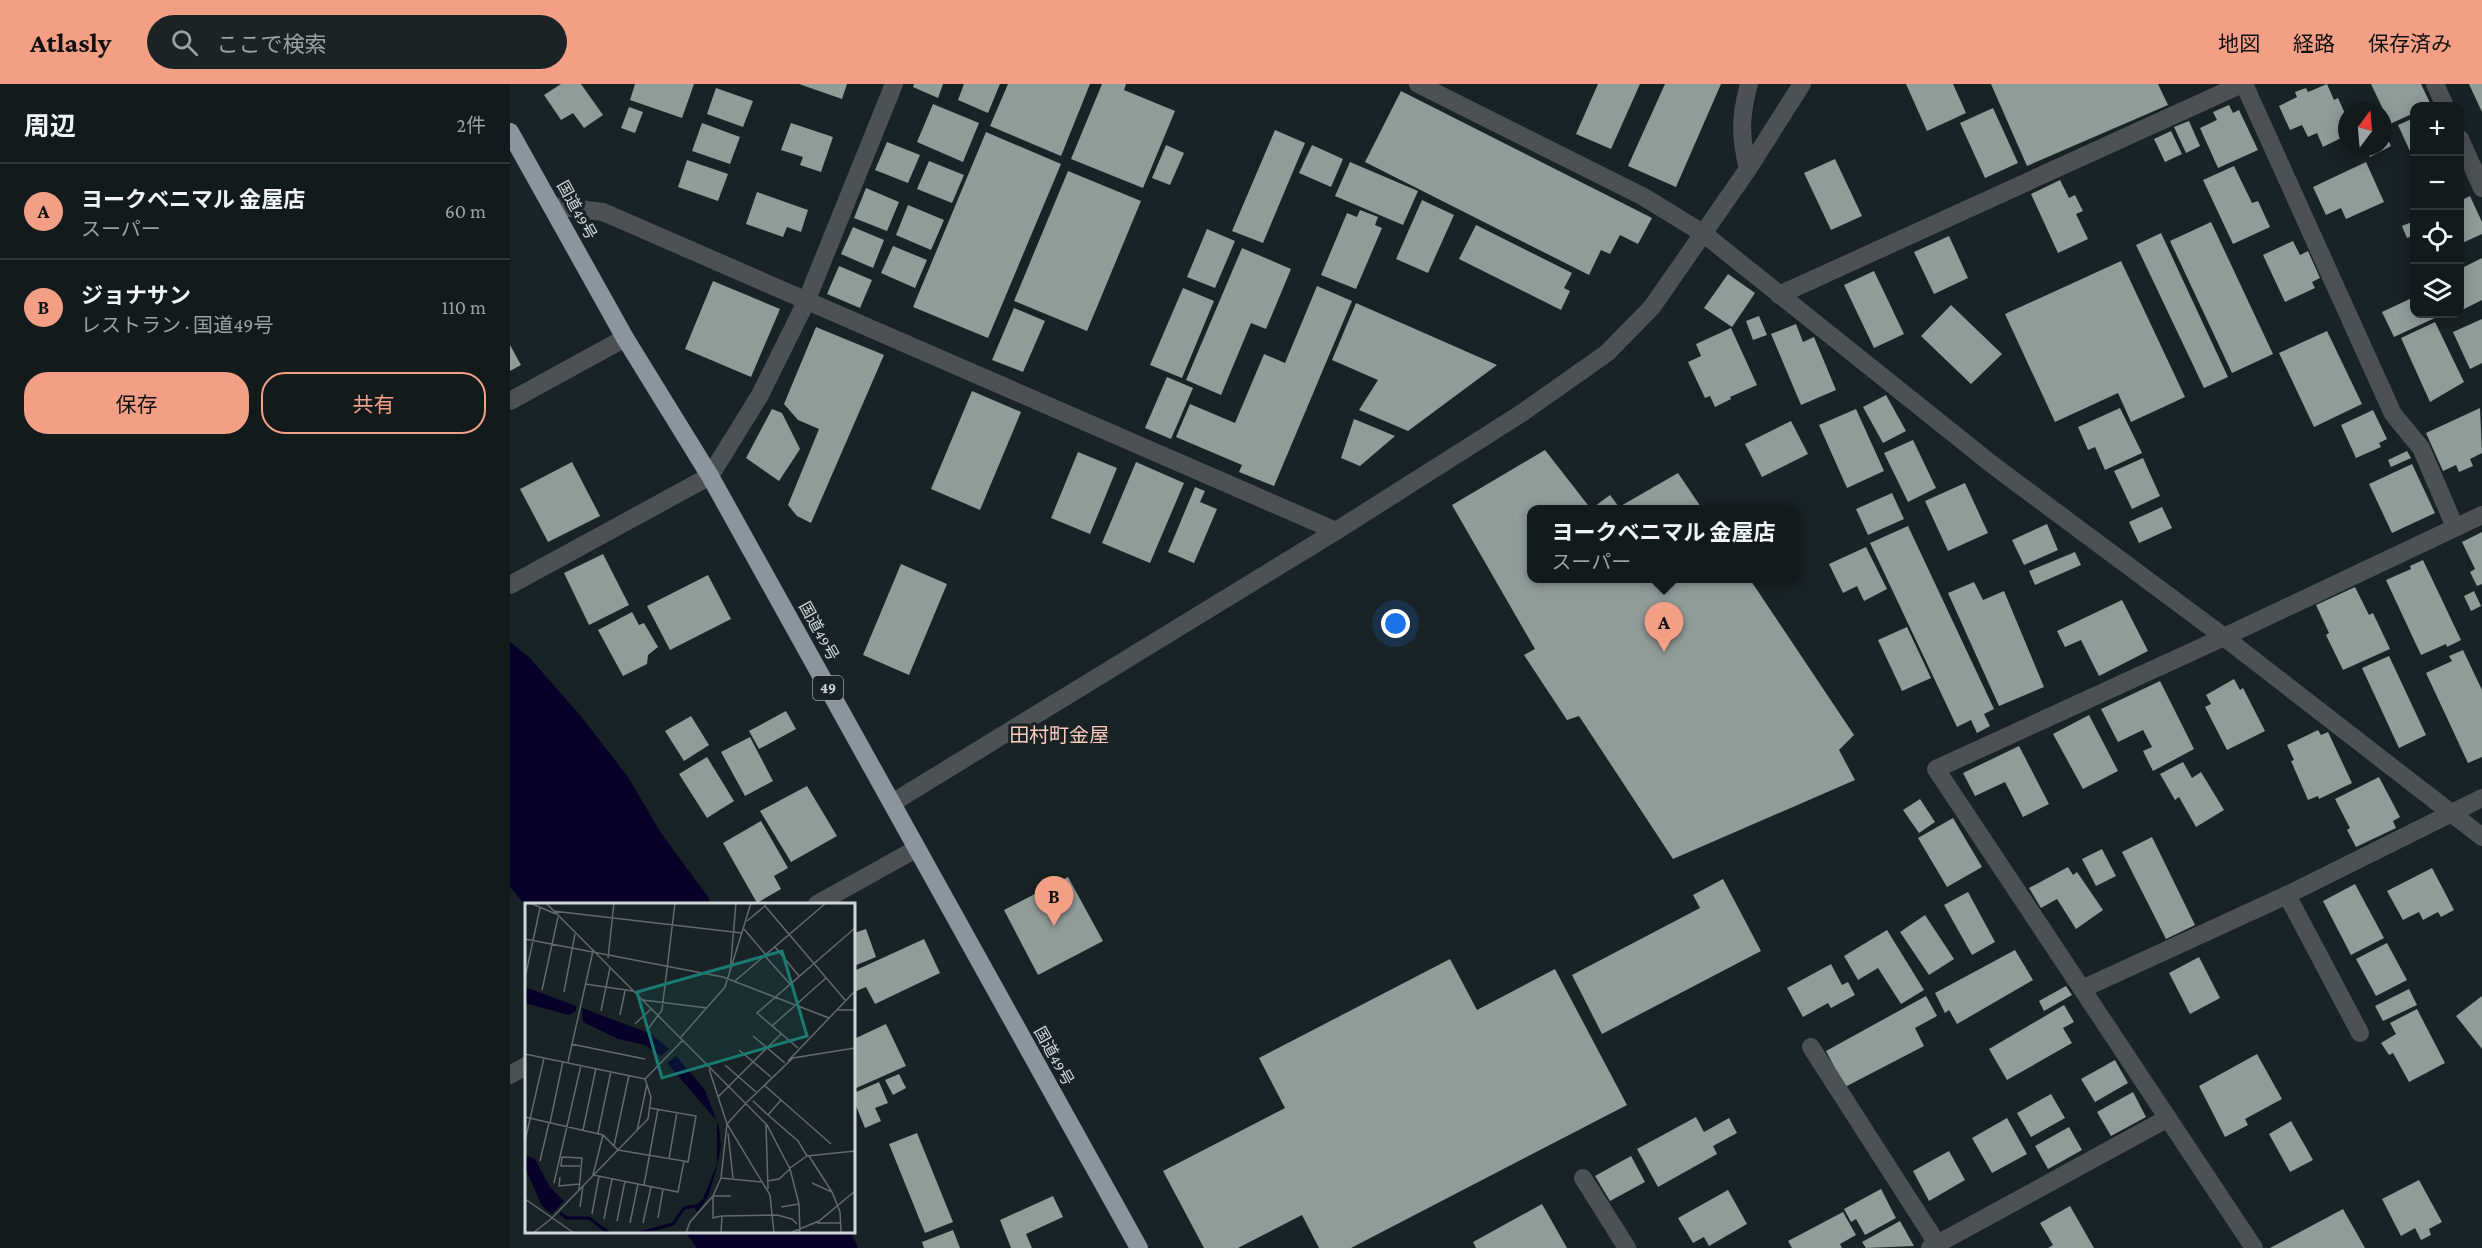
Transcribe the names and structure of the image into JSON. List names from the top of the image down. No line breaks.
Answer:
{"streets":{"highway":["国道49号","49"]},"districts":["田村町金屋"],"north":"top","page":{"header":"Atlasly","search":"ここで検索","nav":["地図","経路","保存済み"],"heading":["周辺","2件"],"map_buttons":["+","−"],"list":[{"mark":"A","name":"ヨークベニマル 金屋店","note":"スーパー","value":"60 m"},{"mark":"B","name":"ジョナサン","note":"レストラン · 国道49号","value":"110 m"}],"buttons":["保存","共有"],"popup":["ヨークベニマル 金屋店","スーパー"],"pins":["A","B"]}}
